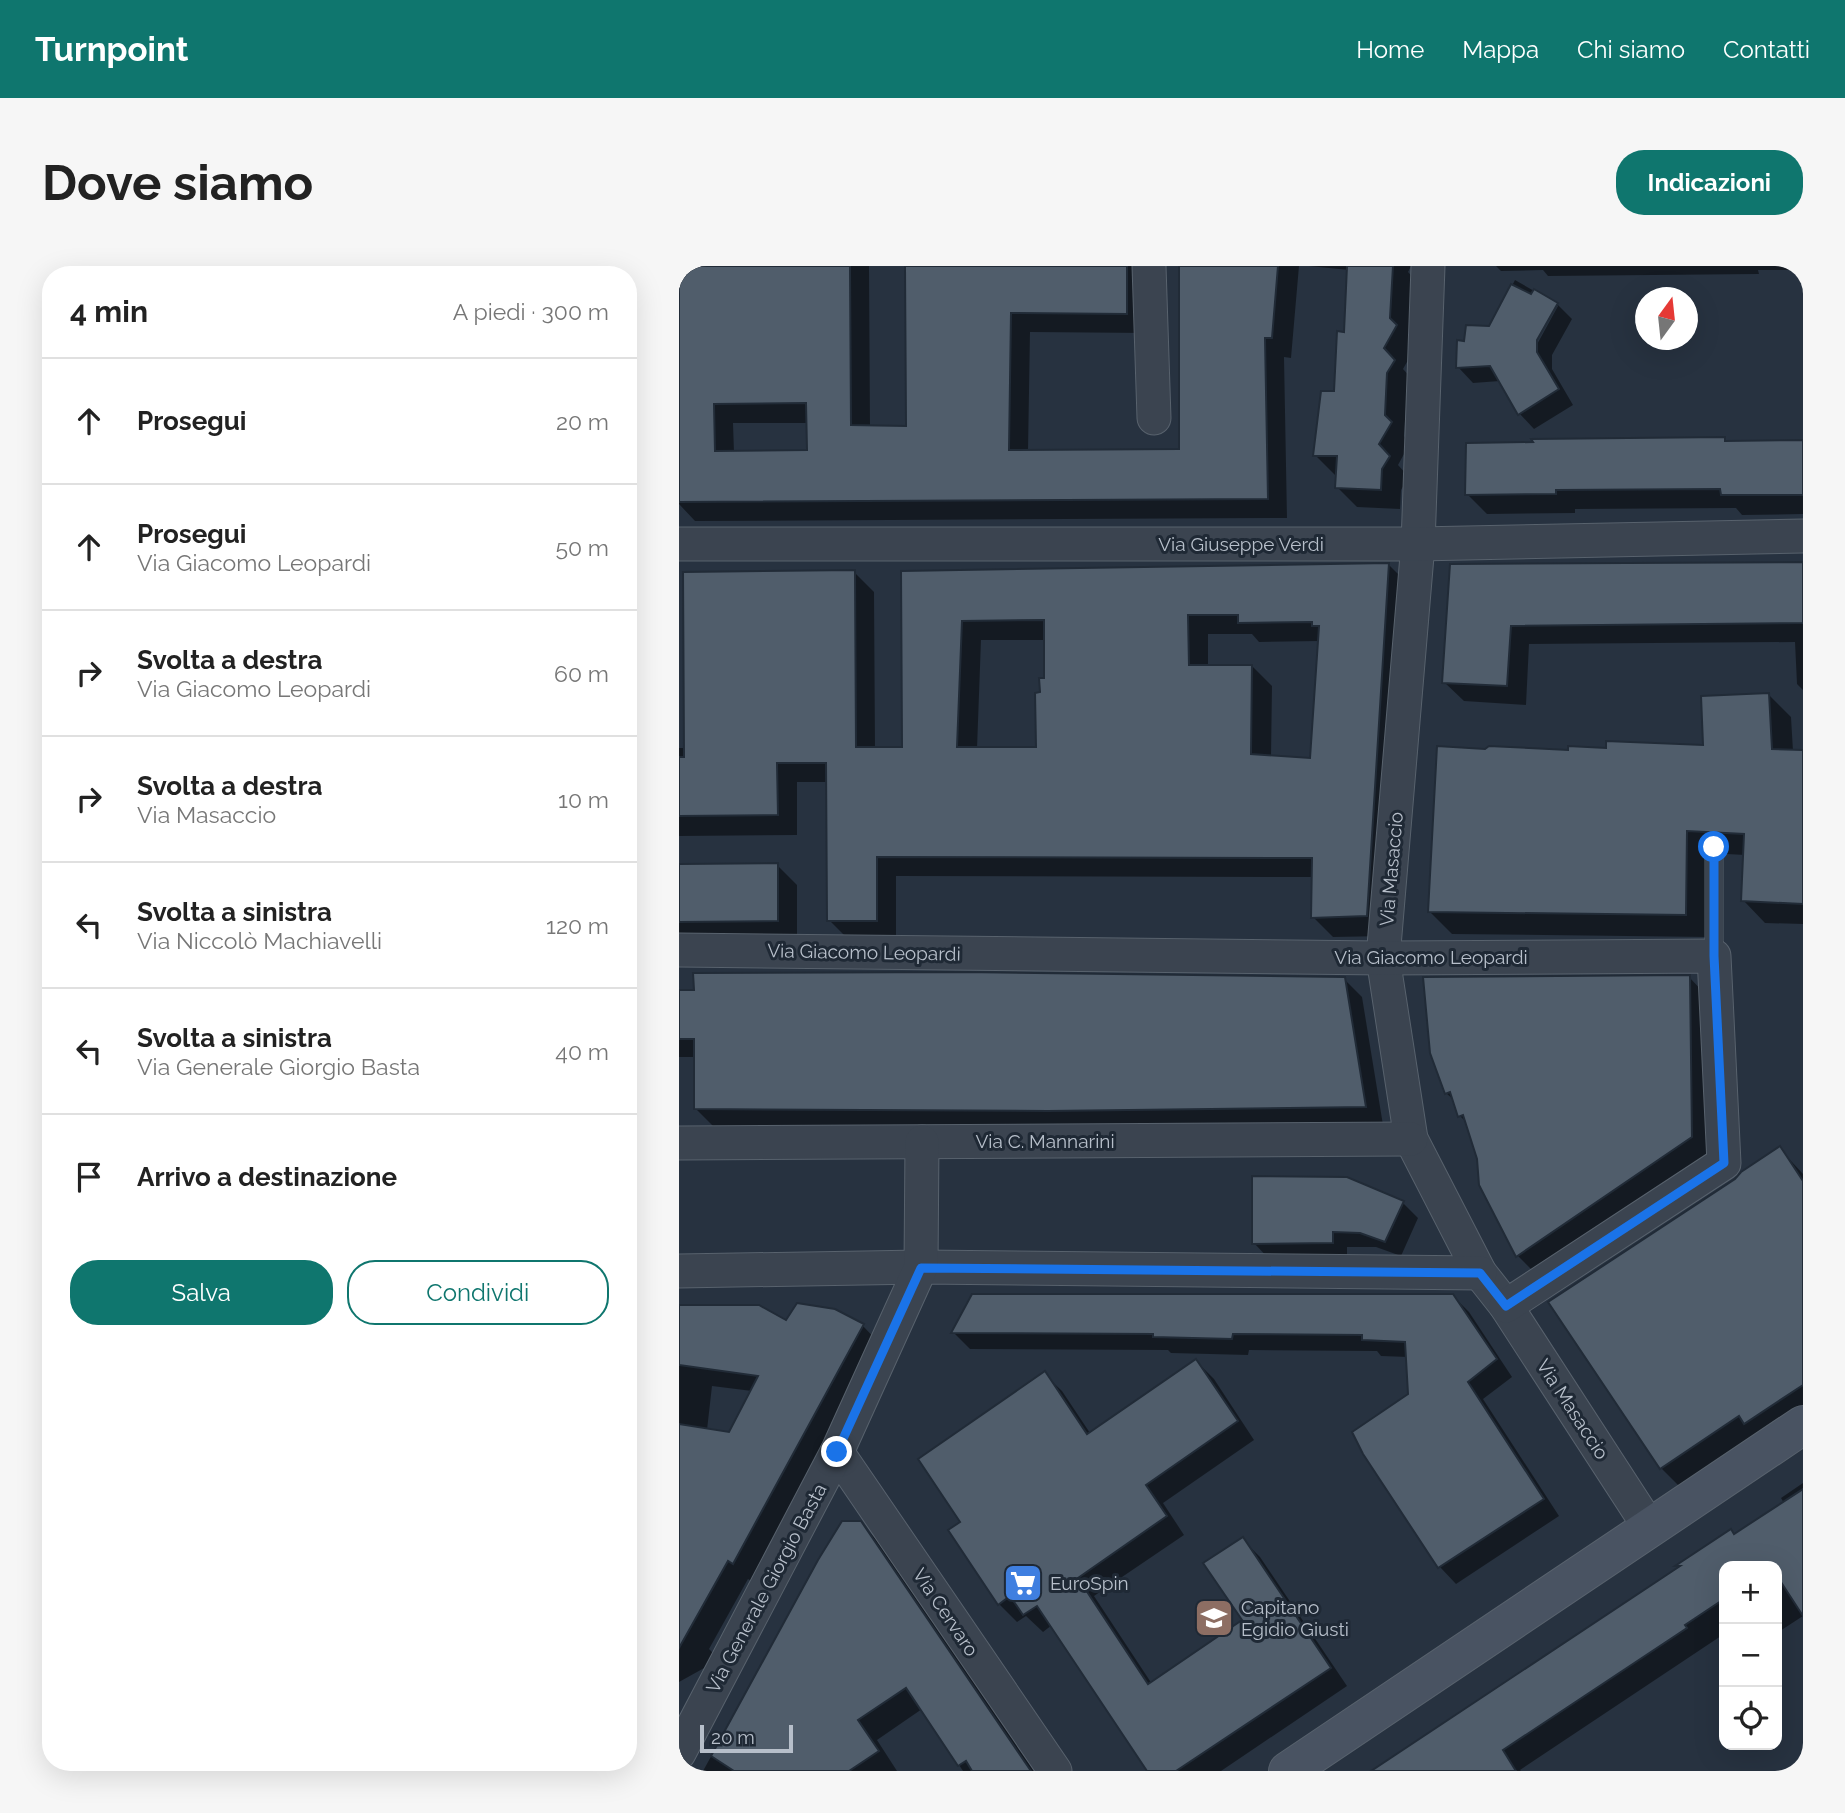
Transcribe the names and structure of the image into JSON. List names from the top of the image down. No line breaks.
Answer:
{"streets":{"street":["Via Giuseppe Verdi","Via Masaccio","Via Giacomo Leopardi","Via C. Mannarini","Via Generale Giorgio Basta","Via Cervaro"]},"crossings":[["Via Giuseppe Verdi","Via Masaccio"],["Via Masaccio","Via Giacomo Leopardi"],["Via Masaccio","Via C. Mannarini"],["Via C. Mannarini","Via Generale Giorgio Basta"],["Via Generale Giorgio Basta","Via Cervaro"]],"places":{"supermarket":["EuroSpin"],"school or university":["Capitano Egidio Giusti"]},"scale_bar":"20 m","north":"top","page":{"header":"Turnpoint","nav":["Home","Mappa","Chi siamo","Contatti"],"buttons":["Indicazioni",["Salva","Condividi"]],"title":"Dove siamo","heading":["4 min","A piedi · 300 m"],"list":[["Prosegui","20 m"],["Prosegui","Via Giacomo Leopardi","50 m"],["Svolta a destra","Via Giacomo Leopardi","60 m"],["Svolta a destra","Via Masaccio","10 m"],["Svolta a sinistra","Via Niccolò Machiavelli","120 m"],["Svolta a sinistra","Via Generale Giorgio Basta","40 m"],"Arrivo a destinazione"],"map_buttons":["+","−"],"scale":"20 m"}}
